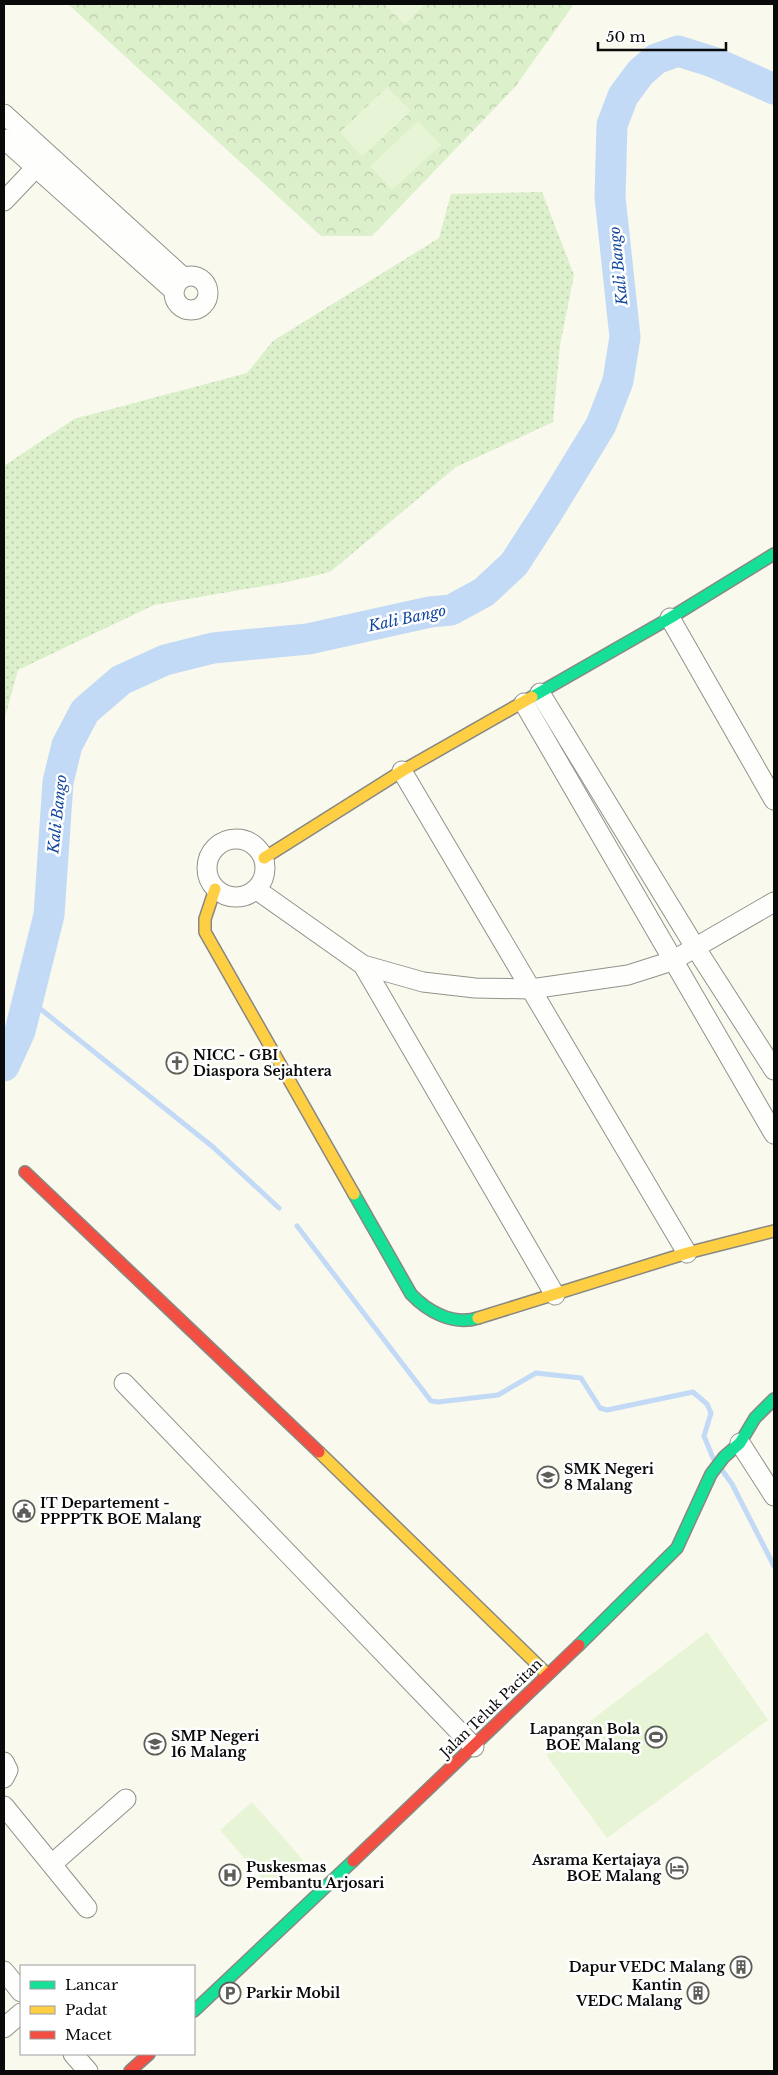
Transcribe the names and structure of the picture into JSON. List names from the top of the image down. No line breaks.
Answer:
{"streets":{"street":["Jalan Teluk Pacitan"]},"water":["Kali Bango"],"places":{"church":["NICC - GBI Diaspora Sejahtera"],"school or university":["SMK Negeri 8 Malang","SMP Negeri 16 Malang"],"public building":["IT Departement - PPPPTK BOE Malang"],"sports":["Lapangan Bola BOE Malang"],"hotel":["Asrama Kertajaya BOE Malang"],"hospital":["Puskesmas Pembantu Arjosari"],"building":["Dapur VEDC Malang","Kantin VEDC Malang"],"parking":["Parkir Mobil"]},"legend":["Lancar","Padat","Macet"],"scale_bar":"50 m"}
